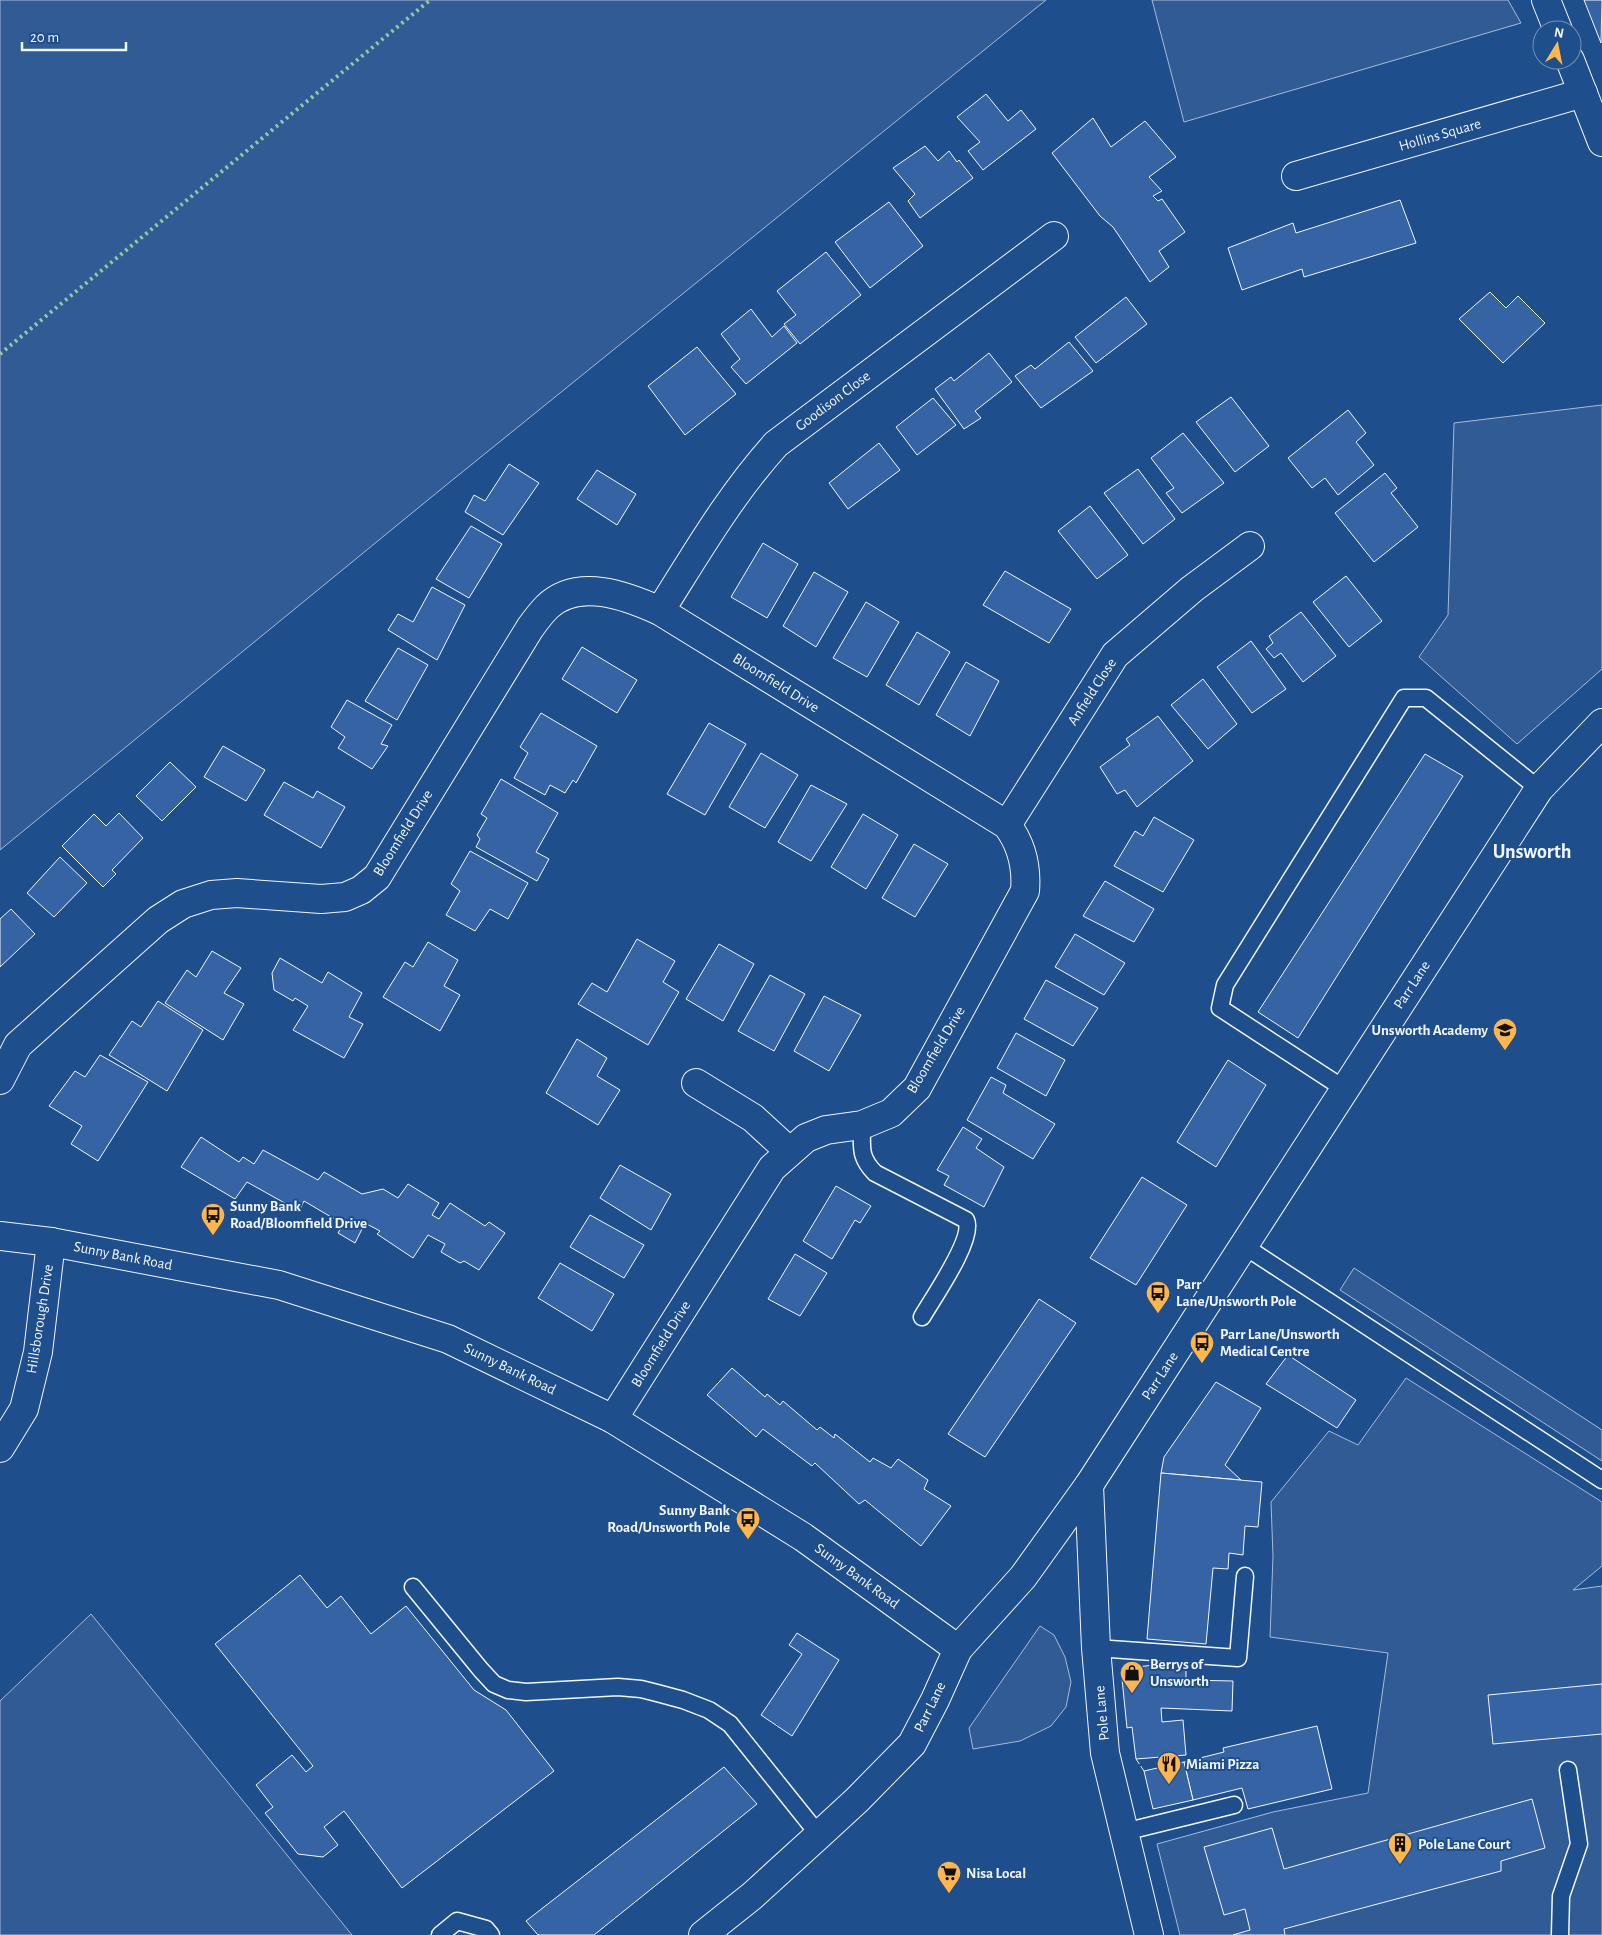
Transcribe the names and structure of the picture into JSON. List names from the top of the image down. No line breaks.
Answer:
{"streets":{"street":["Hollins Square","Goodison Close","Bloomfield Drive","Anfield Close","Parr Lane","Sunny Bank Road","Hillsborough Drive","Pole Lane"]},"crossings":[["Goodison Close","Bloomfield Drive"],["Bloomfield Drive","Anfield Close"],["Bloomfield Drive","Sunny Bank Road"],["Parr Lane","Sunny Bank Road"],["Parr Lane","Pole Lane"],["Sunny Bank Road","Hillsborough Drive"]],"districts":["Unsworth"],"places":{"school or university":["Unsworth Academy"],"bus stop":["Sunny Bank Road/Bloomfield Drive","Parr Lane/Unsworth Pole","Parr Lane/Unsworth Medical Centre","Sunny Bank Road/Unsworth Pole"],"shop":["Berrys of Unsworth"],"restaurant":["Miami Pizza"],"building":["Pole Lane Court"],"supermarket":["Nisa Local"]},"scale_bar":"20 m","north":"top"}
